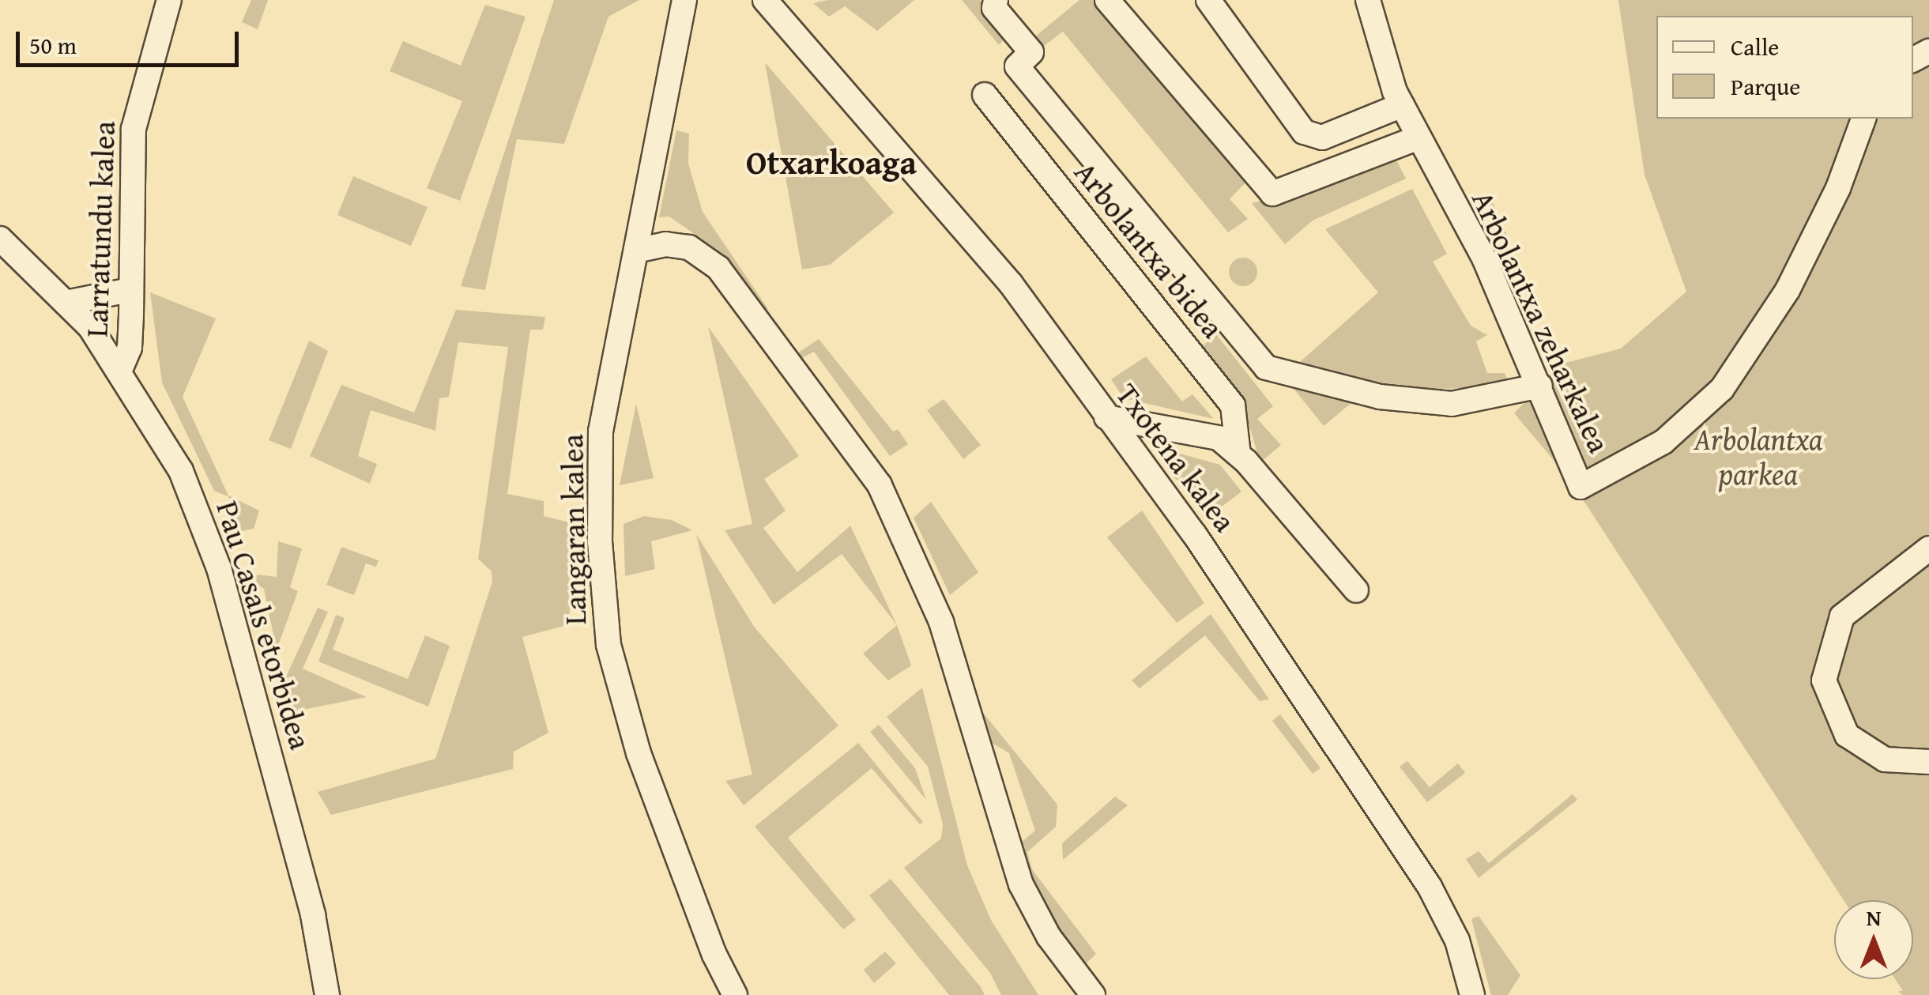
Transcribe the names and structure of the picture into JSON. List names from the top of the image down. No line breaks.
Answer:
{"streets":{"street":["Larratundu kalea","Arbolantxa bidea","Arbolantxa zeharkalea","Txotena kalea","Langaran kalea","Pau Casals etorbidea"]},"crossings":[["Larratundu kalea","Pau Casals etorbidea"]],"districts":["Otxarkoaga"],"parks":["Arbolantxa parkea"],"legend":["Calle","Parque"],"scale_bar":"50 m","north":"top"}
